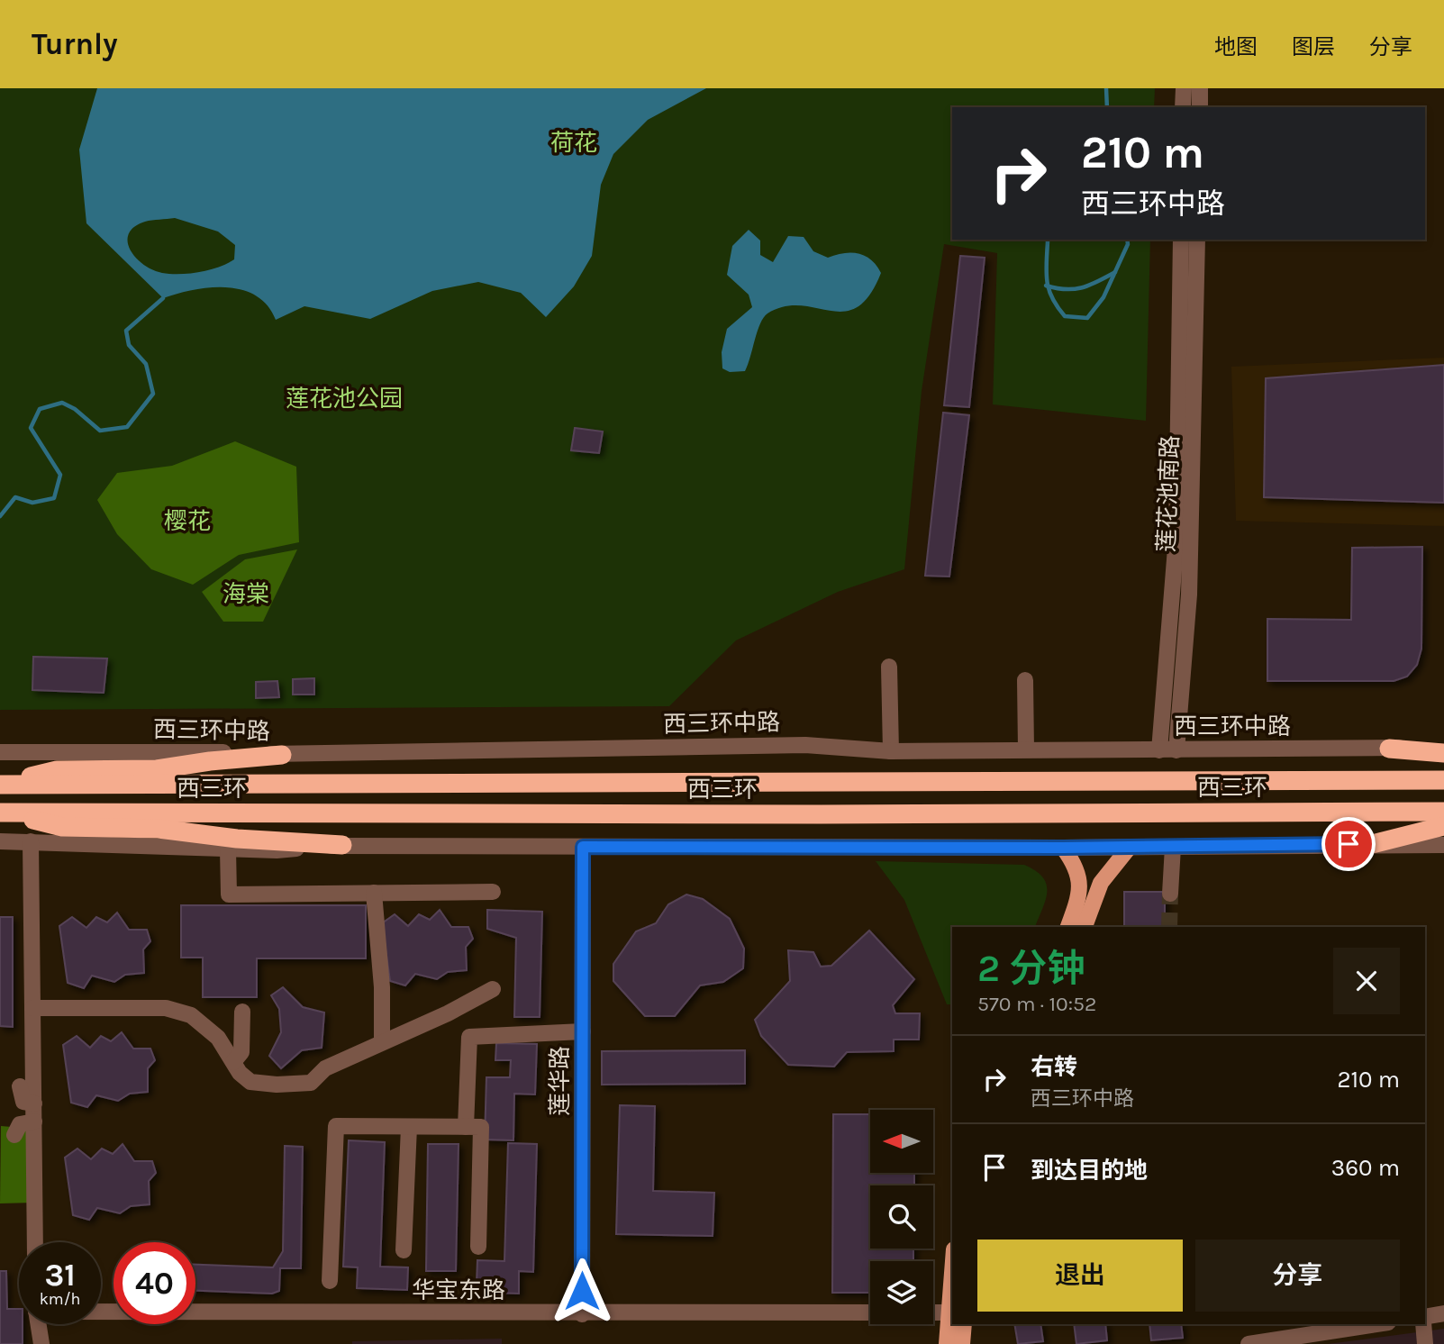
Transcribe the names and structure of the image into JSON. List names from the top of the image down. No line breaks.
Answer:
{"streets":{"highway":["西三环"],"street":["莲花池南路","西三环中路","莲华路","华宝东路"]},"crossings":[["莲花池南路","西三环中路"],["莲华路","华宝东路"]],"parks":["荷花","莲花池公园","樱花","海棠"],"north":"left","page":{"header":"Turnly","nav":["地图","图层","分享"],"turn":["210 m","西三环中路"],"heading":["2 分钟","570 m · 10:52"],"list":[{"name":"右转","note":"西三环中路","value":"210 m"},{"name":"到达目的地","value":"360 m"}],"buttons":["退出","分享"],"speed":"31 km/h","limit":"40"}}
